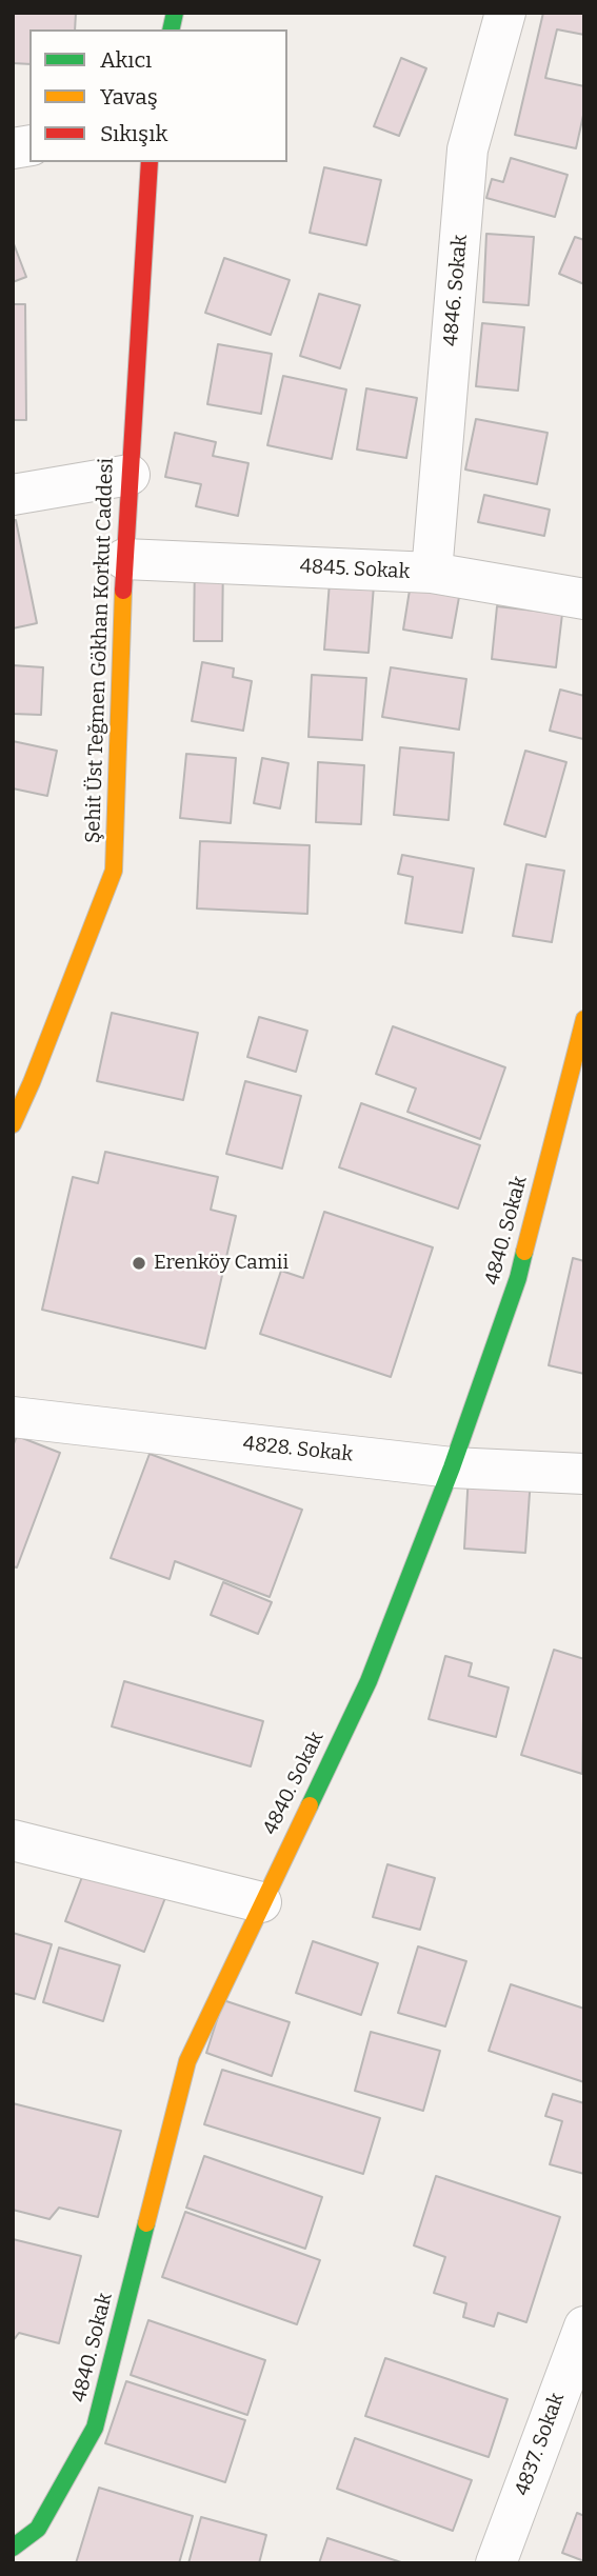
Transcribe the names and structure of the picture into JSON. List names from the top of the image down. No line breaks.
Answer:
{"streets":{"street":["4846. Sokak","4845. Sokak","Şehit Üst Teğmen Gökhan Korkut Caddesi","4840. Sokak","4828. Sokak","4837. Sokak"]},"crossings":[["4846. Sokak","4845. Sokak"],["4845. Sokak","Şehit Üst Teğmen Gökhan Korkut Caddesi"],["4840. Sokak","4828. Sokak"]],"places":["Erenköy Camii"],"legend":["Akıcı","Yavaş","Sıkışık"]}
